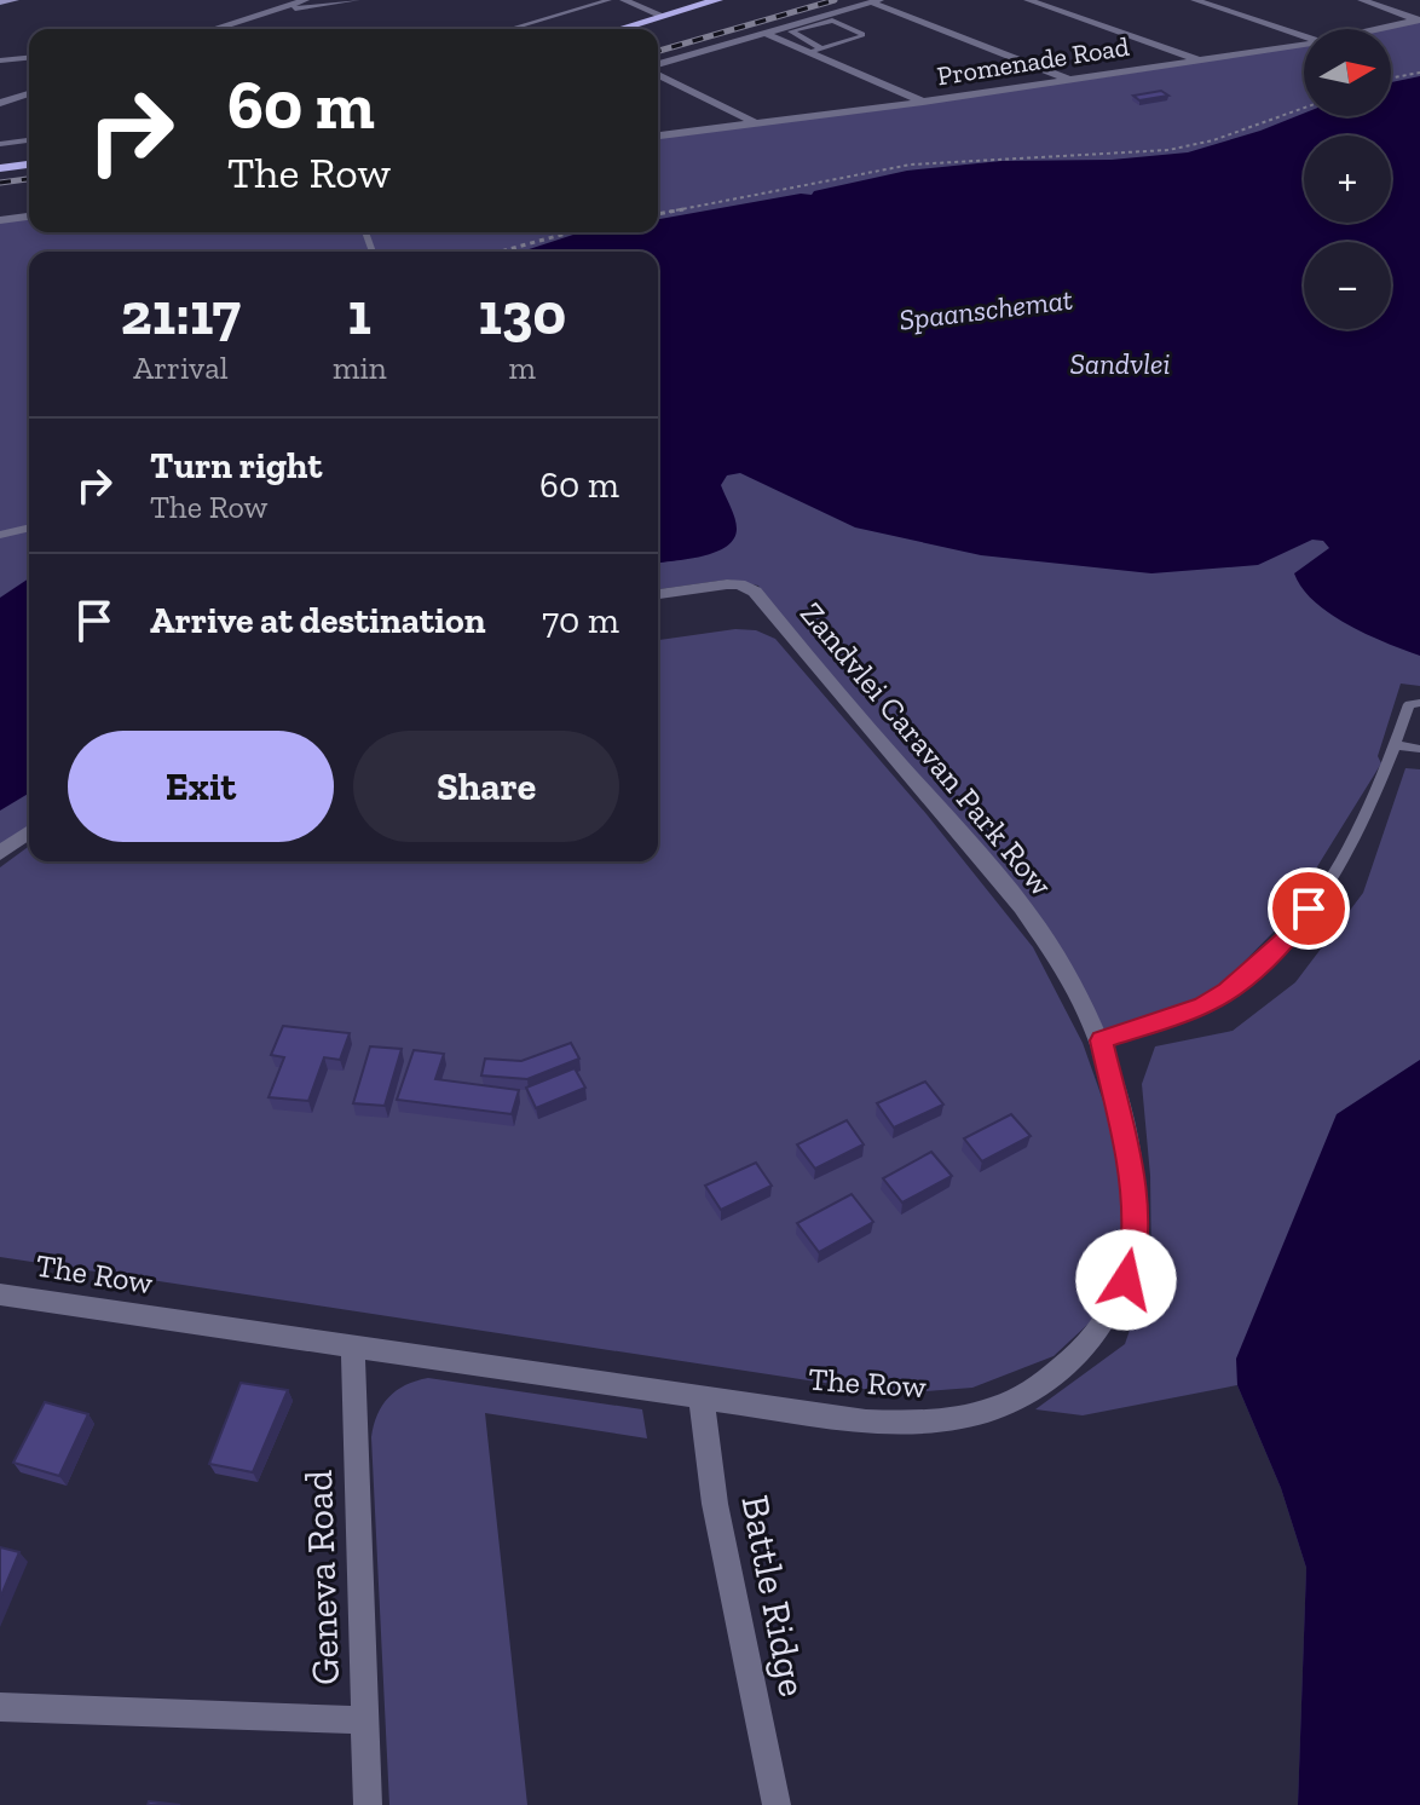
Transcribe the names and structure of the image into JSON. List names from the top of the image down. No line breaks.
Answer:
{"streets":{"street":["Promenade Road","Zandvlei Caravan Park Row","The Row","Geneva Road","Battle Ridge"]},"crossings":[["Zandvlei Caravan Park Row","The Row"],["The Row","Geneva Road"],["The Row","Battle Ridge"]],"water":["Spaanschemat","Sandvlei"],"north":"right","page":{"map_buttons":["+","−"],"turn":["60 m","The Row"],"eta":["21:17","Arrival","1","min","130","m"],"list":[{"name":"Turn right","note":"The Row","value":"60 m"},{"name":"Arrive at destination","value":"70 m"}],"buttons":["Exit","Share"]}}
